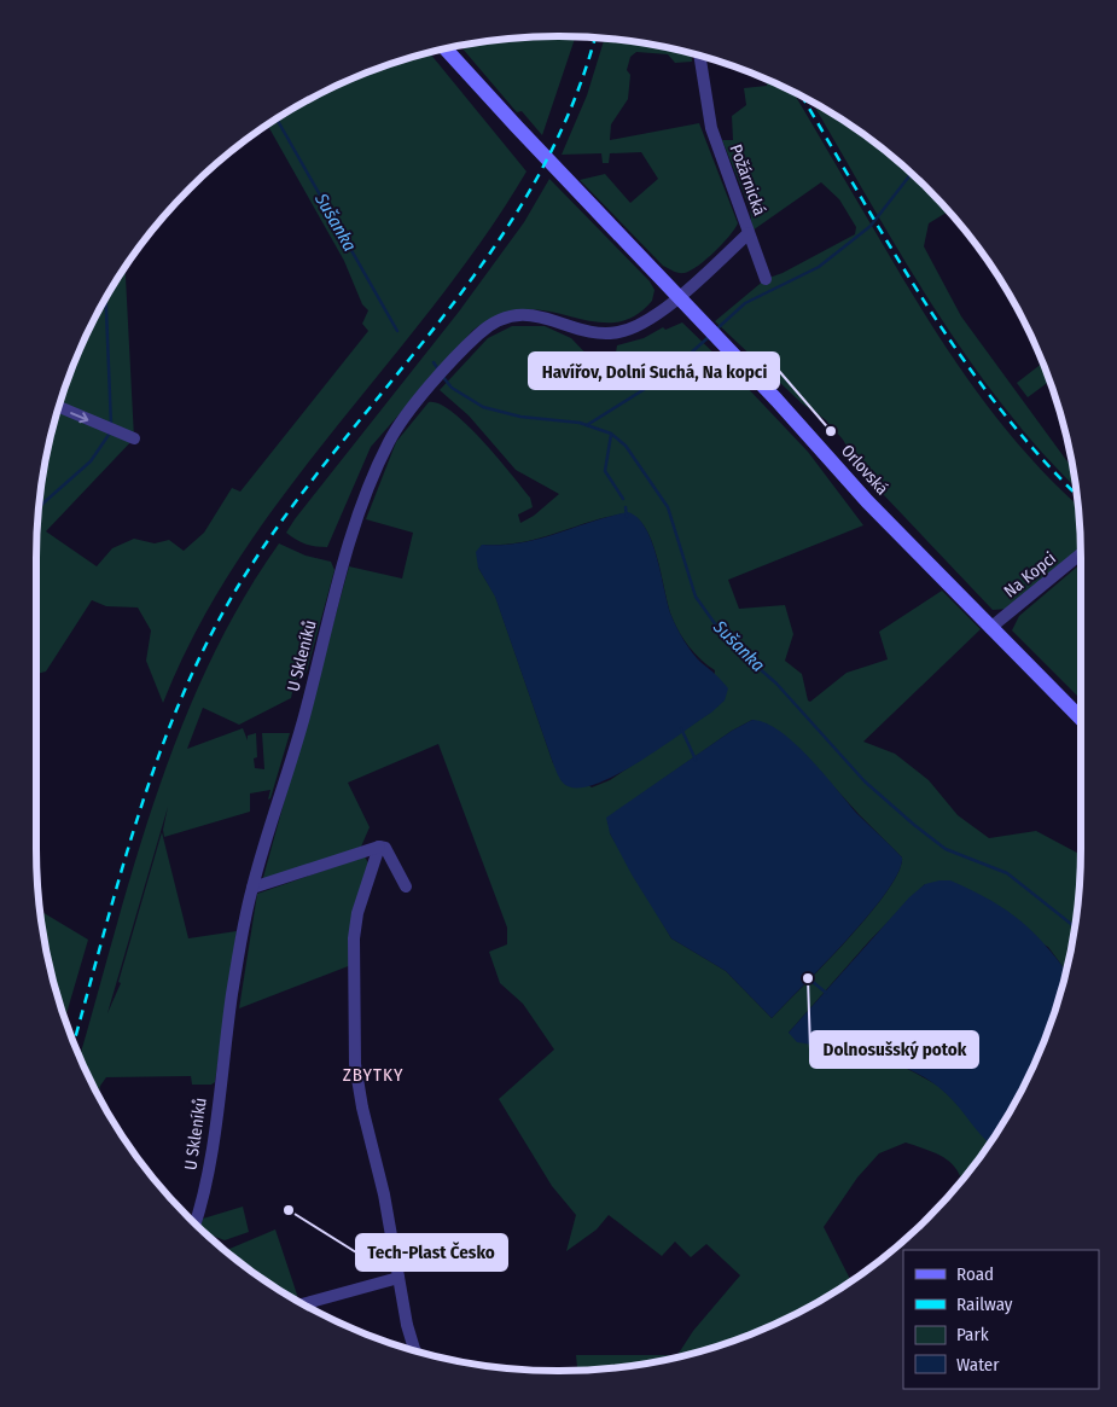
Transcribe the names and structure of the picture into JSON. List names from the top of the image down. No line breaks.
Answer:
{"streets":{"main road":["Orlovská"],"street":["Požárnická","Na Kopci","U Skleníků"]},"crossings":[["Požárnická","Orlovská"],["Požárnická","U Skleníků"],["Orlovská","Na Kopci"],["Orlovská","U Skleníků"]],"districts":["ZBYTKY"],"water":["Sušanka"],"places":["Havířov, Dolní Suchá, Na kopci","Dolnosušský potok","Tech-Plast Česko"],"legend":["Road","Railway","Park","Water"]}
